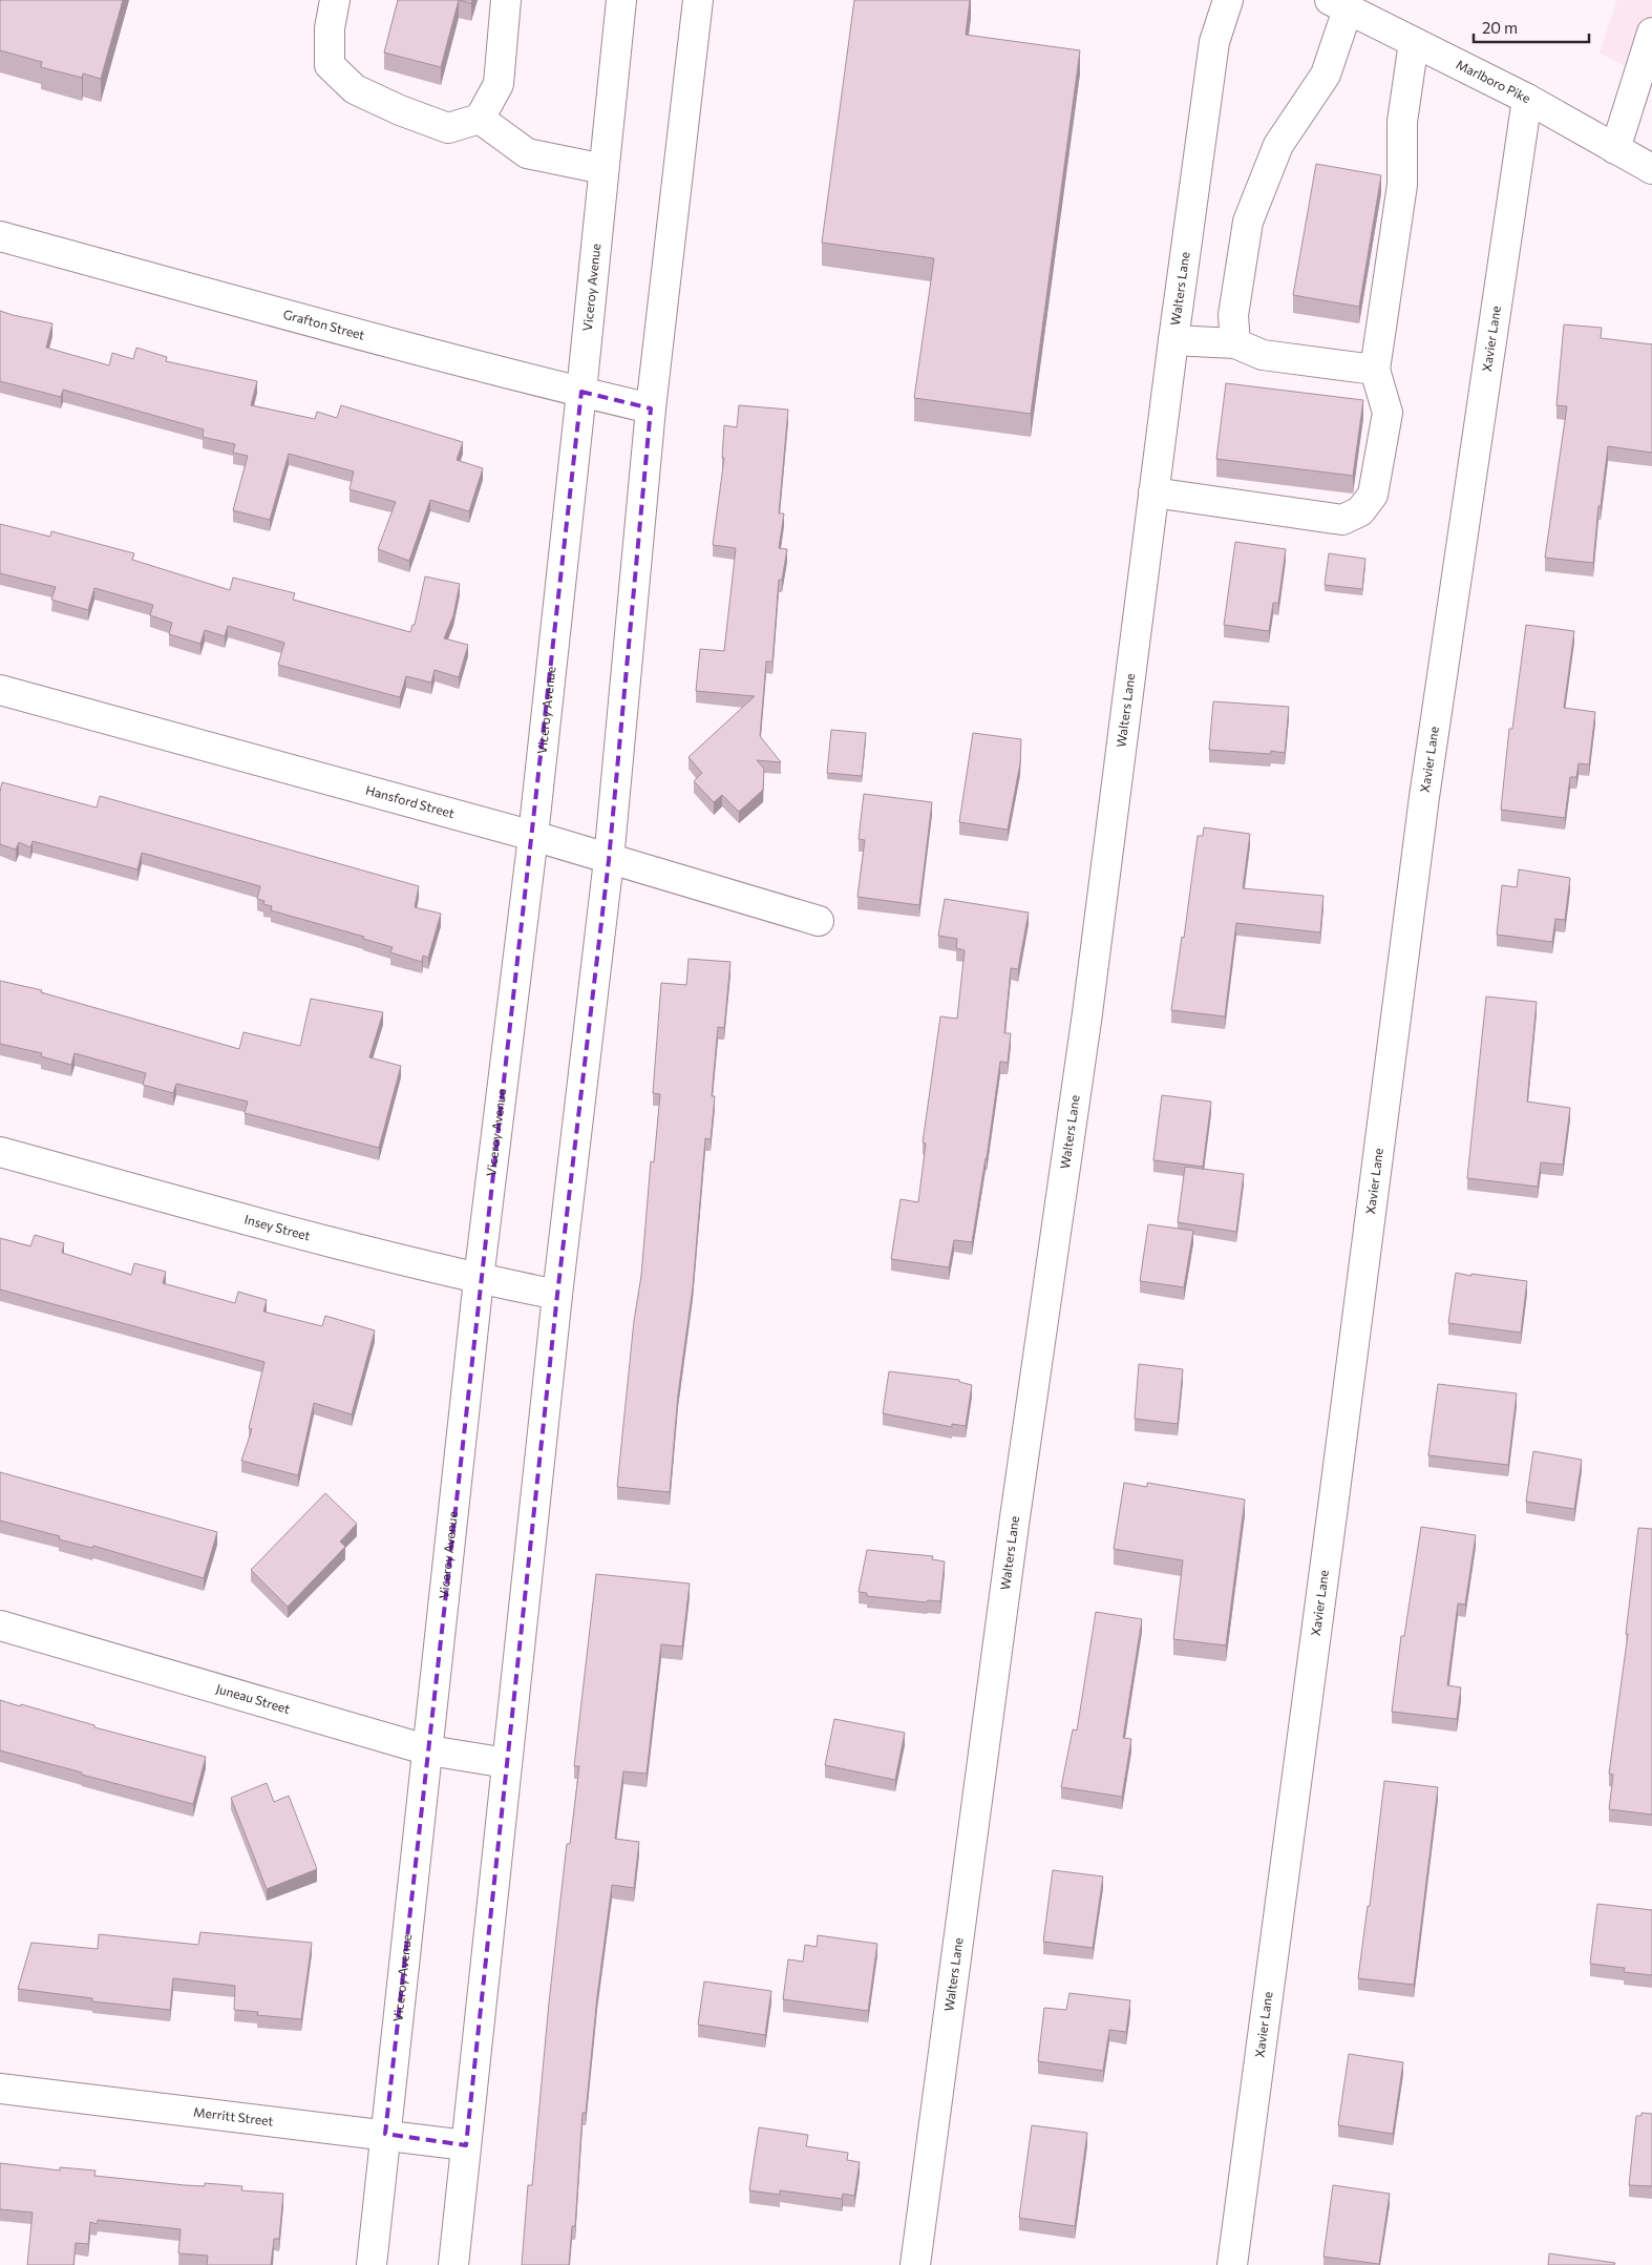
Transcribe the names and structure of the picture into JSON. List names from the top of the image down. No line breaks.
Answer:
{"streets":{"street":["Marlboro Pike","Viceroy Avenue","Walters Lane","Grafton Street","Xavier Lane","Hansford Street","Insey Street","Juneau Street","Merritt Street"]},"crossings":[["Marlboro Pike","Xavier Lane"],["Viceroy Avenue","Grafton Street"],["Viceroy Avenue","Hansford Street"],["Viceroy Avenue","Insey Street"],["Viceroy Avenue","Juneau Street"],["Viceroy Avenue","Merritt Street"]],"scale_bar":"20 m"}
